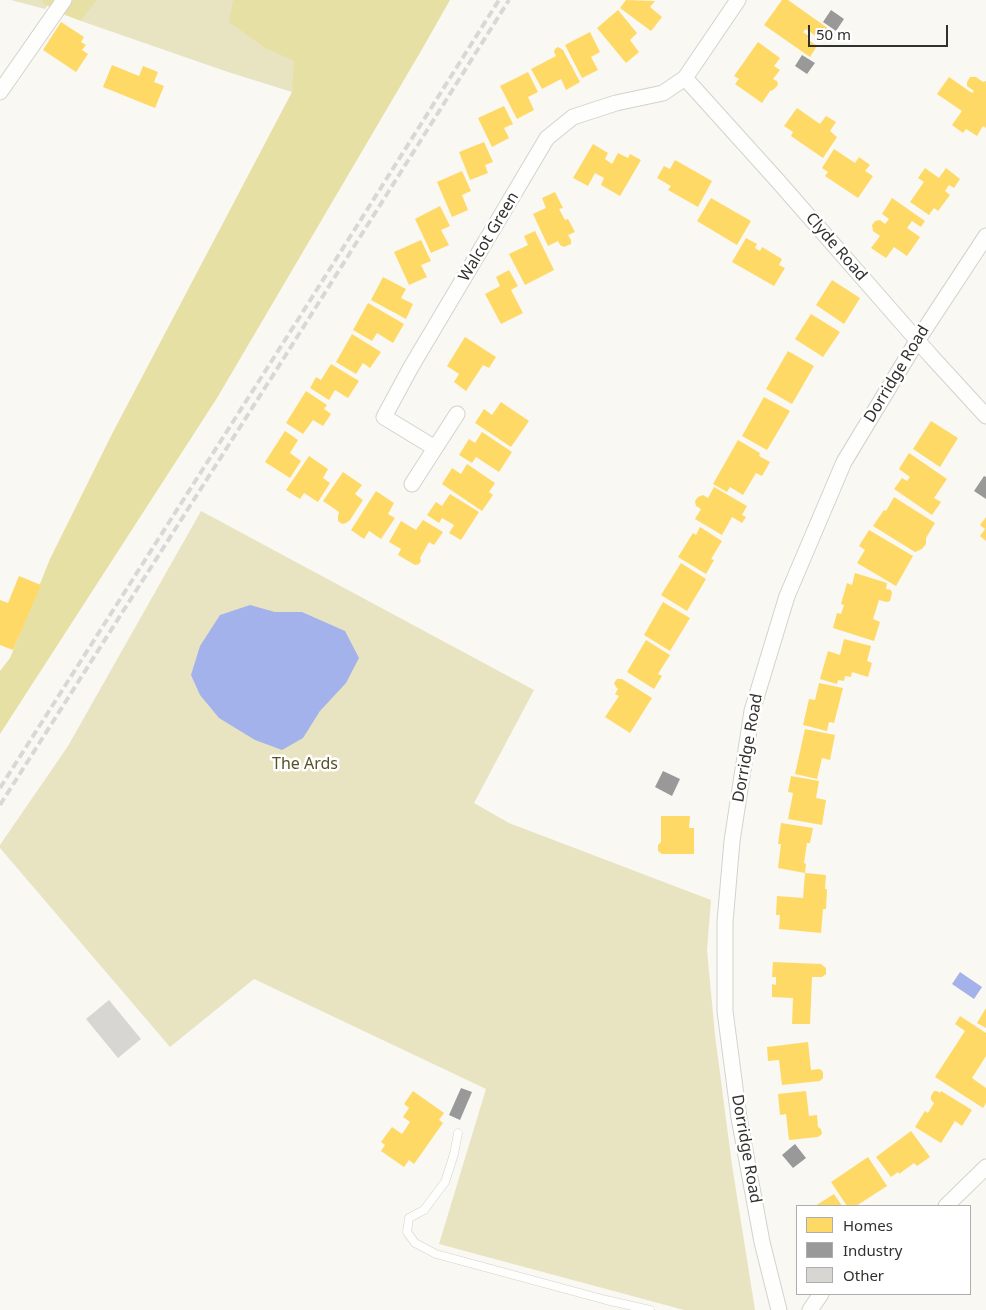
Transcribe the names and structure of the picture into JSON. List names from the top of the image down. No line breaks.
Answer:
{"streets":{"street":["Walcot Green","Clyde Road","Dorridge Road"]},"crossings":[["Walcot Green","Clyde Road"],["Clyde Road","Dorridge Road"]],"parks":["The Ards"],"legend":["Homes","Industry","Other"],"scale_bar":"50 m"}
